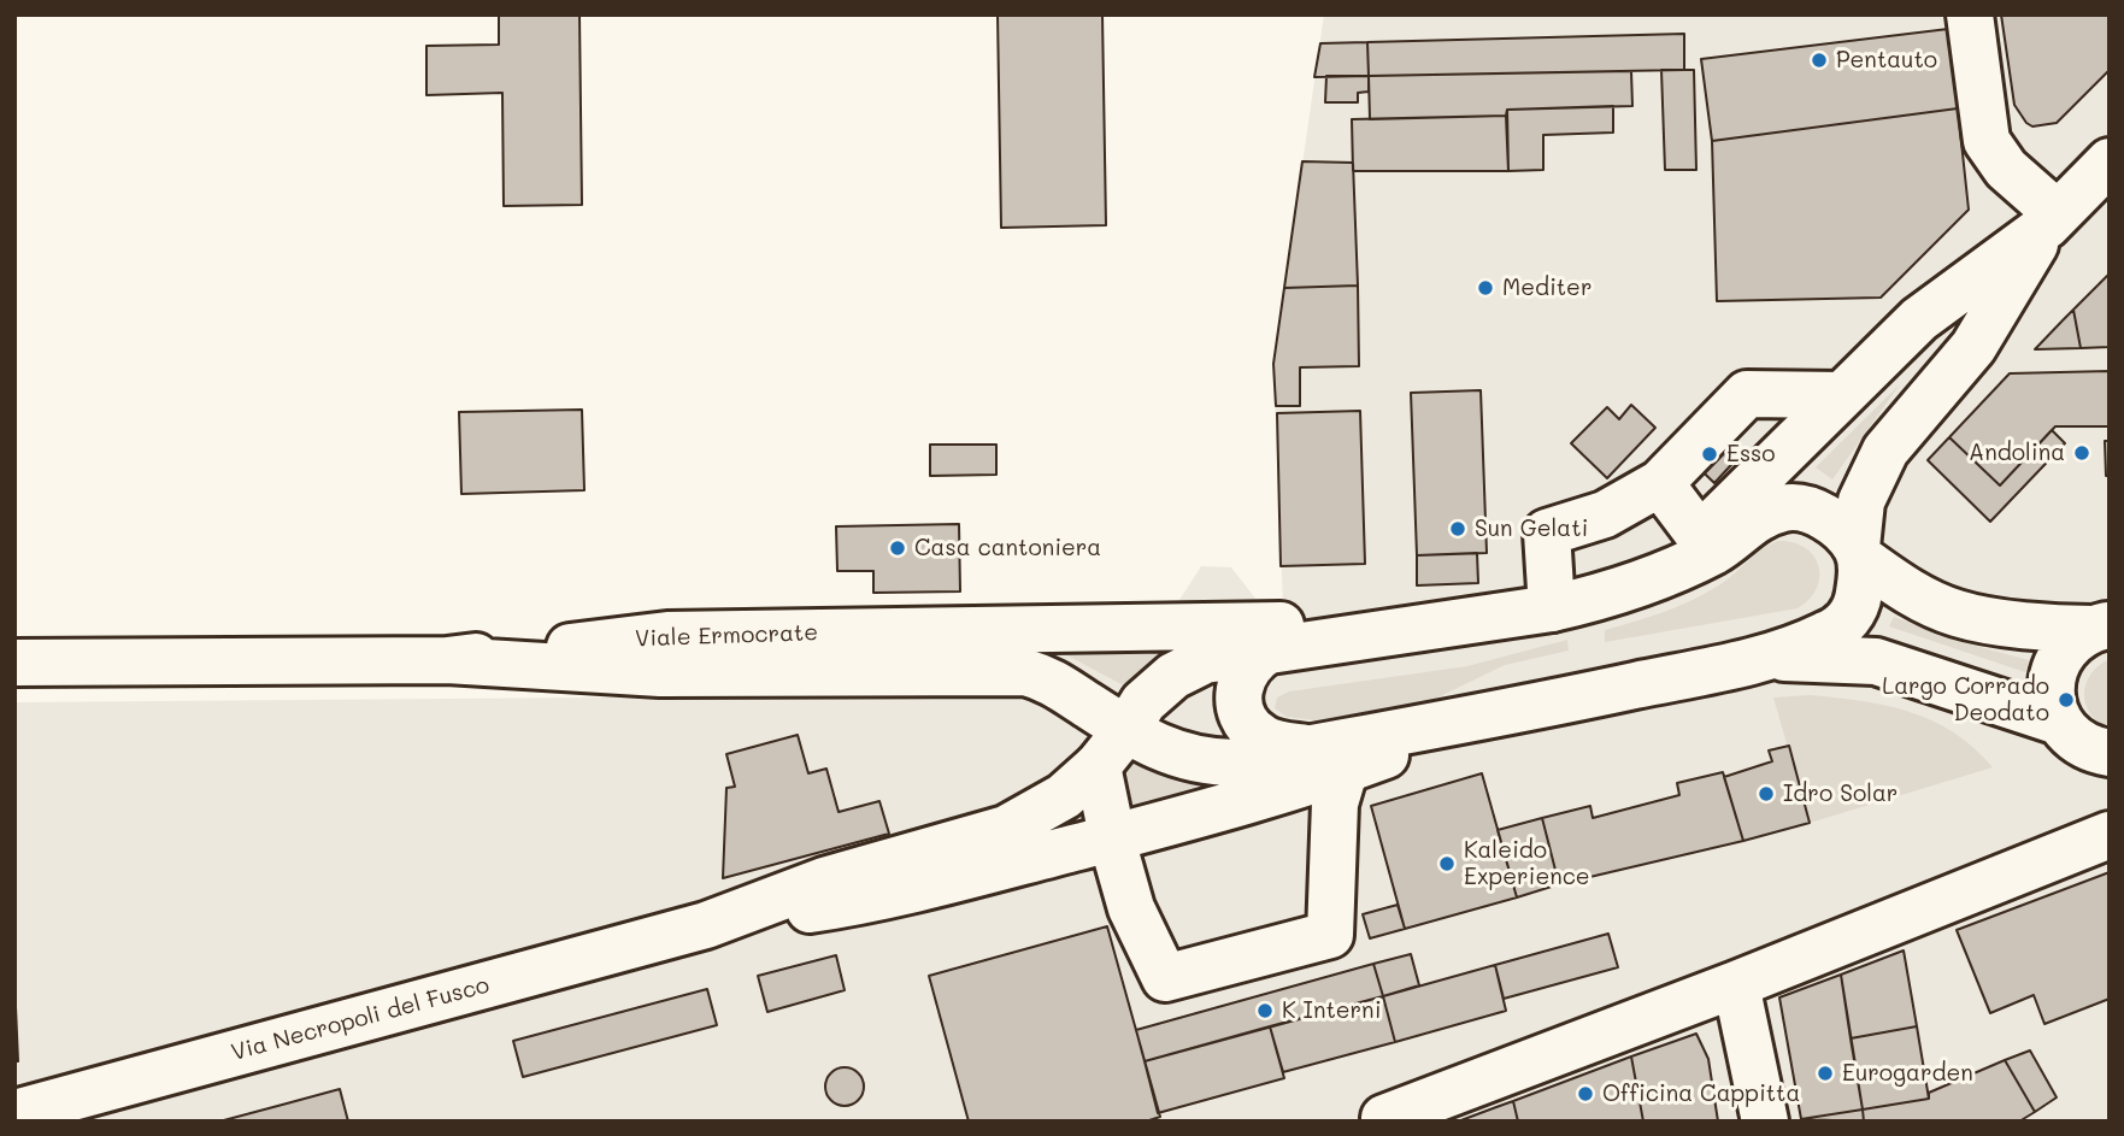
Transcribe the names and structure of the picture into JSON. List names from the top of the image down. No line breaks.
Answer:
{"streets":{"main road":["Viale Ermocrate","Via Necropoli del Fusco"]},"places":["Pentauto","Mediter","Andolina","Esso","Sun Gelati","Casa cantoniera","Largo Corrado Deodato","Idro Solar","Kaleido Experience","K Interni","Eurogarden","Officina Cappitta"]}
